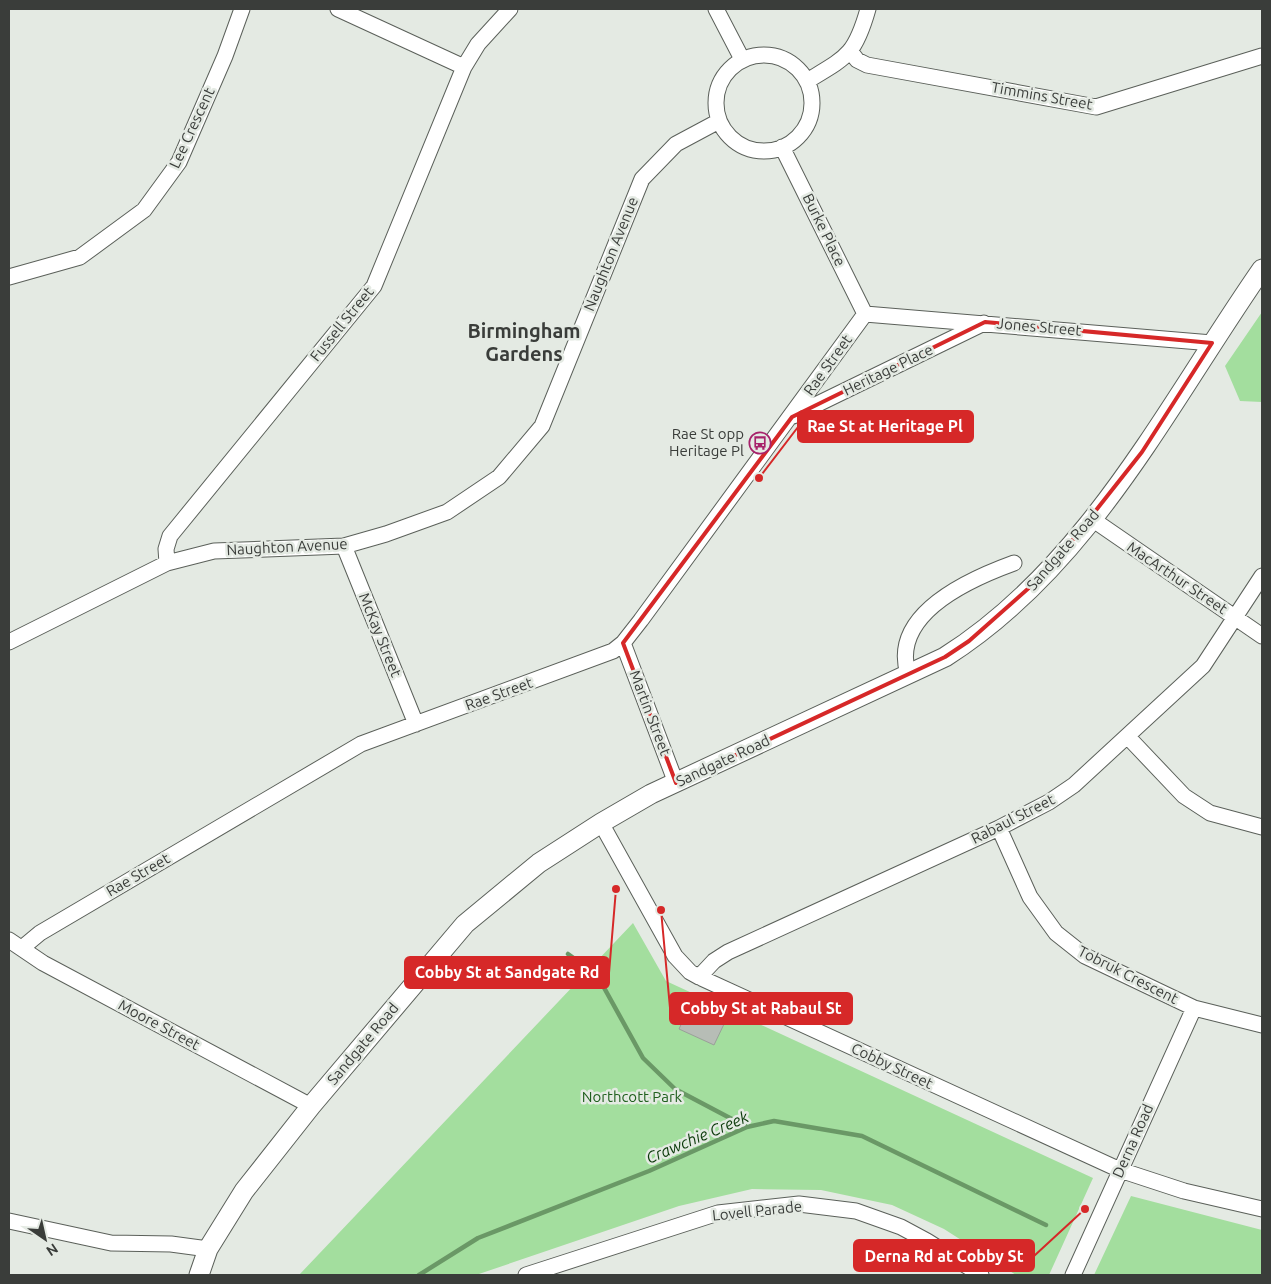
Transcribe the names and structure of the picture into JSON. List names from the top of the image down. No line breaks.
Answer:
{"streets":{"main road":["Sandgate Road"],"street":["Timmins Street","Lee Crescent","Burke Place","Naughton Avenue","Fussell Street","Jones Street","Rae Street","Heritage Place","MacArthur Street","McKay Street","Martin Street","Rabaul Street","Tobruk Crescent","Moore Street","Cobby Street","Derna Road","Lovell Parade"]},"crossings":[["Burke Place","Naughton Avenue"],["Burke Place","Jones Street"],["Burke Place","Rae Street"],["Naughton Avenue","Fussell Street"],["Naughton Avenue","McKay Street"],["Jones Street","Rae Street"],["Jones Street","Heritage Place"],["Jones Street","Sandgate Road"],["Rae Street","Heritage Place"],["Rae Street","McKay Street"],["Rae Street","Martin Street"],["Rae Street","Moore Street"],["Sandgate Road","MacArthur Street"],["Sandgate Road","Martin Street"],["Sandgate Road","Moore Street"],["Sandgate Road","Cobby Street"],["MacArthur Street","Rabaul Street"],["Rabaul Street","Tobruk Crescent"],["Rabaul Street","Cobby Street"],["Tobruk Crescent","Derna Road"],["Cobby Street","Derna Road"]],"districts":["Birmingham Gardens"],"water":["Crawchie Creek"],"parks":["Northcott Park"],"places":{"bus stop":["Rae St opp Heritage Pl"],"other":["Rae St at Heritage Pl","Cobby St at Sandgate Rd","Cobby St at Rabaul St","Derna Rd at Cobby St"]},"north":"bottom right"}
